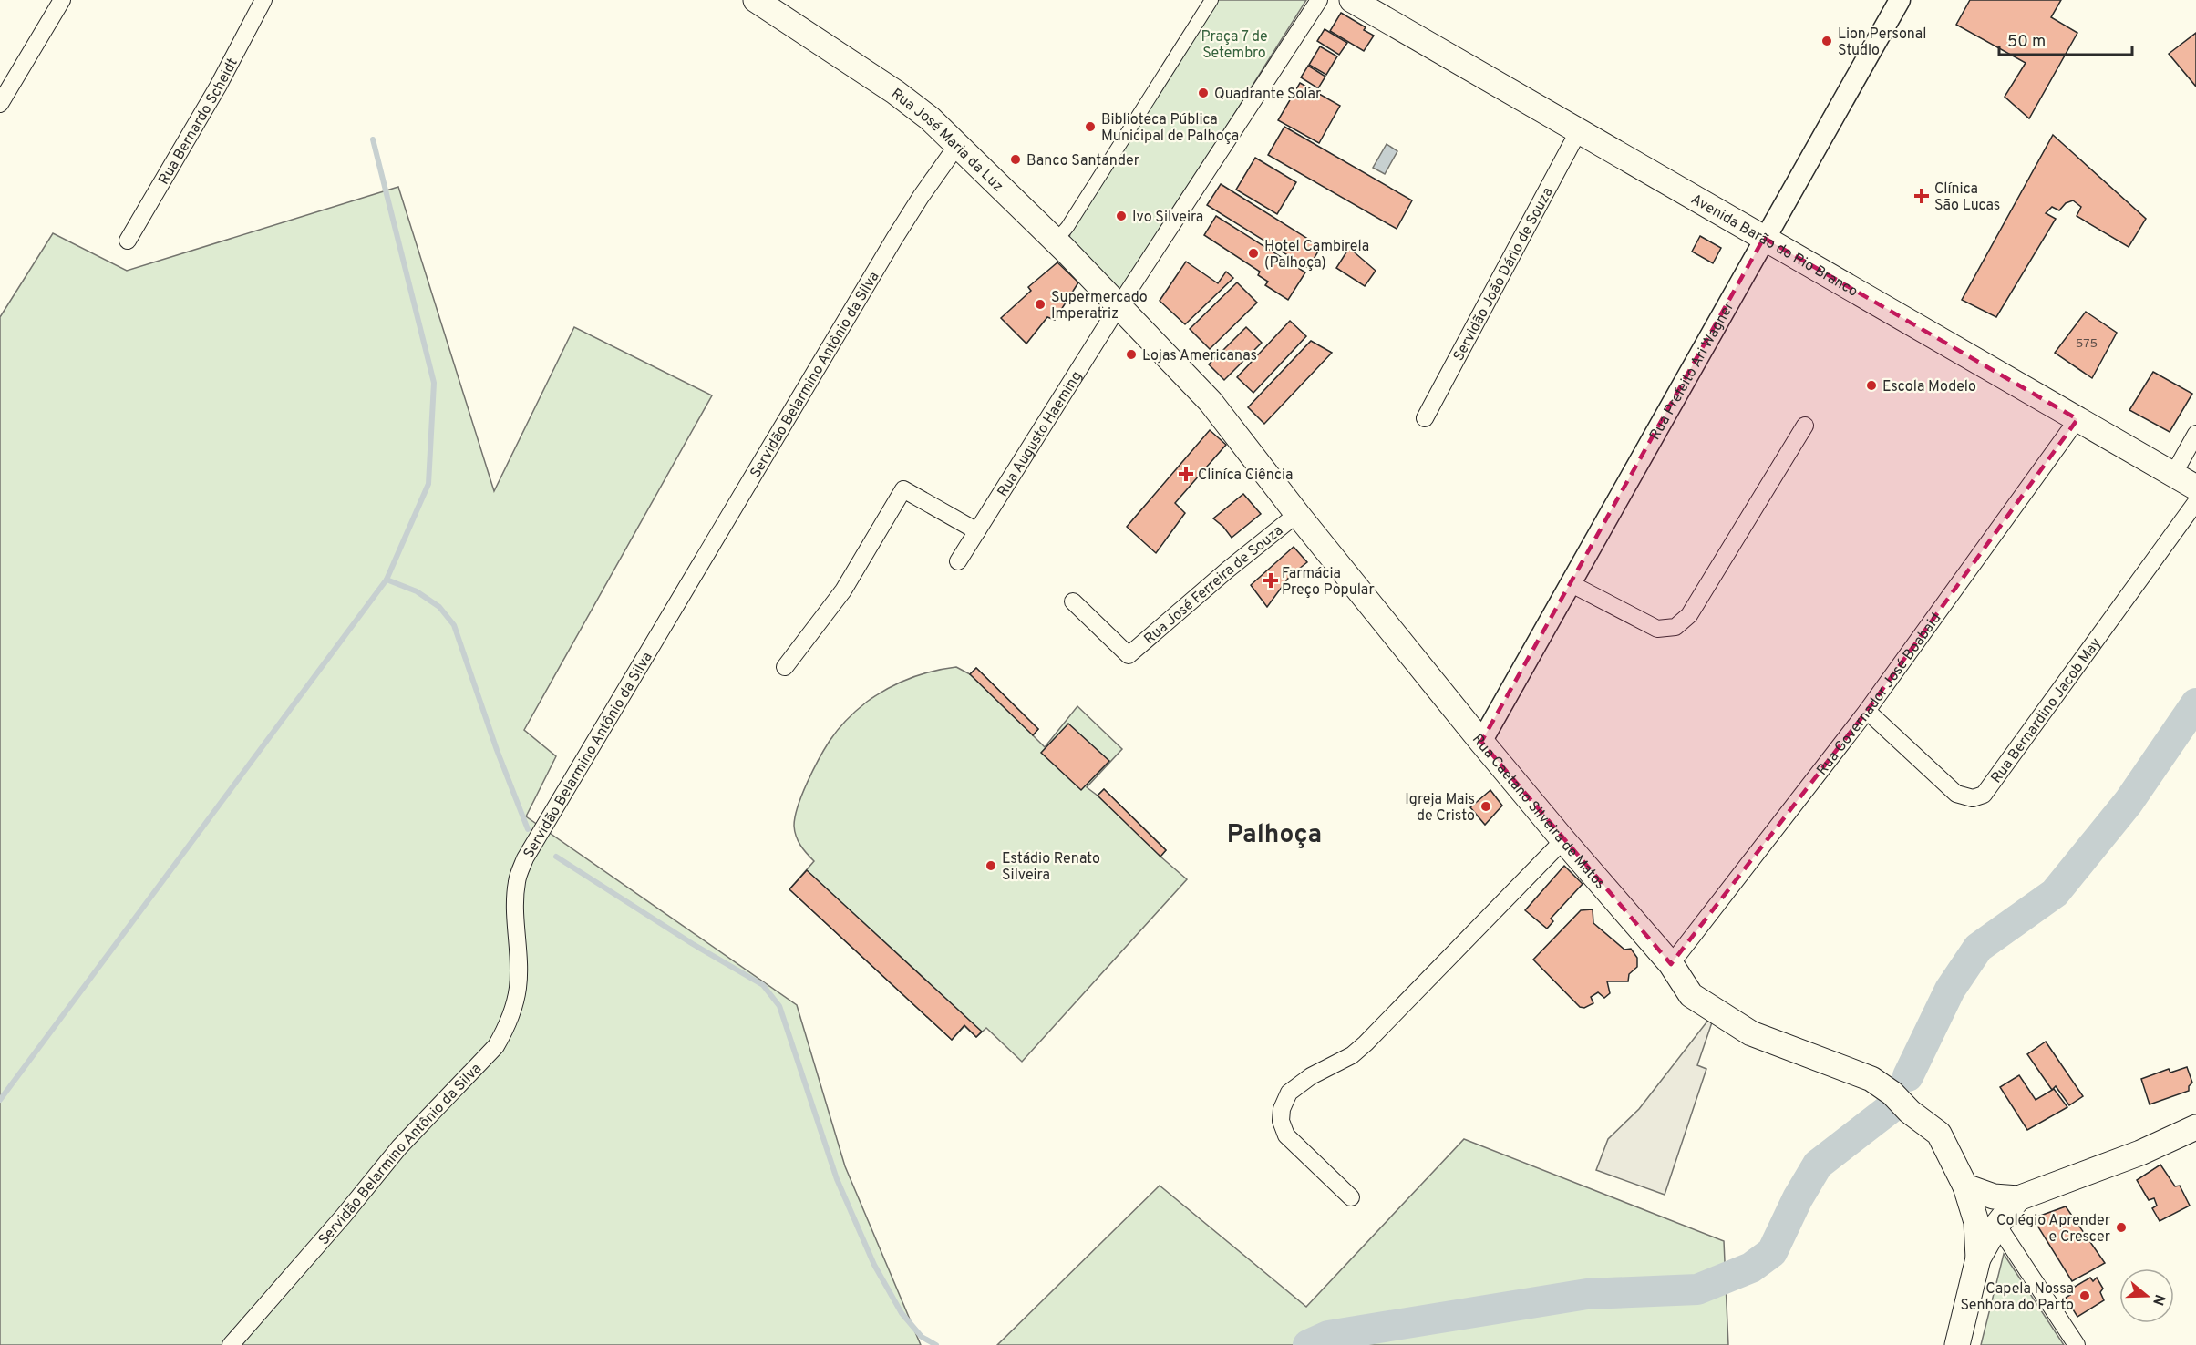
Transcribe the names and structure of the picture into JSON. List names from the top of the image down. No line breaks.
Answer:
{"streets":{"main road":["Rua José Maria da Luz","Avenida Barão do Rio Branco","Rua Caetano Silveira de Matos"],"street":["Rua Bernardo Scheidt","Servidão João Dário de Souza","Rua Prefeito Ari Wagner","Servidão Belarmino Antônio da Silva","Rua Augusto Haeming","Rua José Ferreira de Souza","Rua Governador José Boabaid","Rua Bernardino Jacob May"]},"crossings":[["Rua José Maria da Luz","Servidão Belarmino Antônio da Silva"],["Rua José Maria da Luz","Rua Augusto Haeming"],["Rua José Maria da Luz","Rua Caetano Silveira de Matos"],["Avenida Barão do Rio Branco","Servidão João Dário de Souza"],["Avenida Barão do Rio Branco","Rua Prefeito Ari Wagner"],["Avenida Barão do Rio Branco","Rua Governador José Boabaid"],["Rua Prefeito Ari Wagner","Rua Caetano Silveira de Matos"],["Rua Augusto Haeming","Rua Caetano Silveira de Matos"],["Rua José Ferreira de Souza","Rua Caetano Silveira de Matos"],["Rua Governador José Boabaid","Rua Bernardino Jacob May"],["Rua Governador José Boabaid","Rua Caetano Silveira de Matos"]],"districts":["Palhoça"],"parks":["Praça 7 de Setembro"],"places":{"other":["Lion Personal Studio","Quadrante Solar","Biblioteca Pública Municipal de Palhoça","Banco Santander","Ivo Silveira","Hotel Cambirela (Palhoça)","Supermercado Imperatriz","Lojas Americanas","Escola Modelo","Igreja Mais de Cristo","Estádio Renato Silveira","Colégio Aprender e Crescer","Capela Nossa Senhora do Parto"],"health":["Clínica São Lucas","Cliníca Ciência","Farmácia Preço Popular"]},"house_numbers":["575"],"scale_bar":"50 m","north":"right"}
